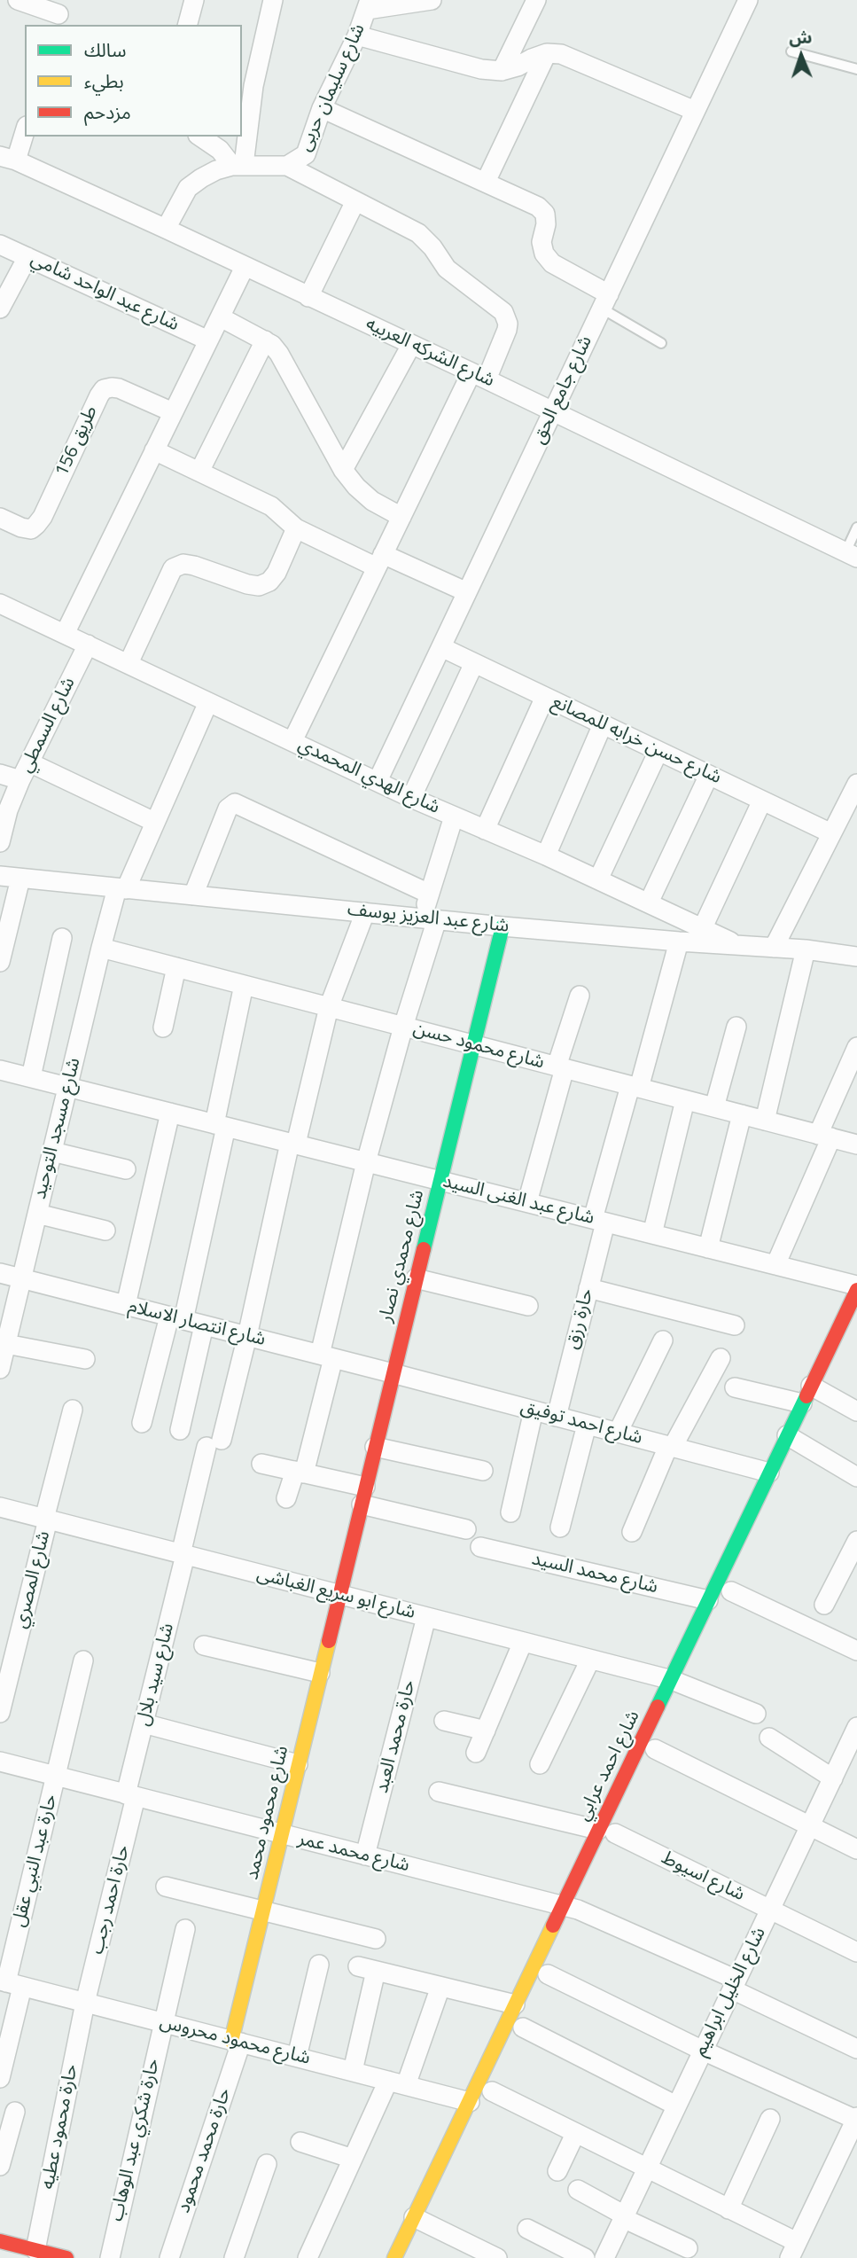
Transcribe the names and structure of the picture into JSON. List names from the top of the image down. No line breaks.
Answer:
{"streets":{"street":["شارع سليمان حربى","شارع عبد الواحد شامي","شارع الشركه العربيه","شارع جامع الحق","طريق 156","شارع السمطي","شارع حسن خرابه للمصانع","شارع الهدي المحمدي","شارع عبد العزيز يوسف","شارع محمود حسن","شارع مسجد التوحيد","شارع عبد الغنى السيد","شارع محمدي نصار","حارة رزق","شارع انتصار الاسلام","شارع احمد توفيق","شارع محمد السيد","شارع المصري","شارع ابو سريع الغباشى","شارع سيد بلال","حارة محمد العبد","شارع احمد عرابي","شارع محمود محمد","شارع محمد عمر","حارة عبد النبي عقل","شارع اسيوط","حارة احمد رجب","شارع الخليل ابراهيم","شارع محمود محروس","حارة محمود عطيه","حارة شكري عبد الوهاب","حارة محمد محمود"]},"crossings":[["شارع سليمان حربى","شارع الشركه العربيه"],["شارع الشركه العربيه","شارع جامع الحق"],["شارع جامع الحق","شارع حسن خرابه للمصانع"],["شارع جامع الحق","شارع الهدي المحمدي"],["شارع السمطي","شارع الهدي المحمدي"],["شارع الهدي المحمدي","شارع عبد العزيز يوسف"],["شارع الهدي المحمدي","شارع مسجد التوحيد"],["شارع عبد العزيز يوسف","شارع مسجد التوحيد"],["شارع عبد العزيز يوسف","شارع محمدي نصار"],["شارع عبد العزيز يوسف","حارة رزق"],["شارع عبد العزيز يوسف","شارع سيد بلال"],["شارع محمود حسن","شارع مسجد التوحيد"],["شارع محمود حسن","شارع محمدي نصار"],["شارع محمود حسن","حارة رزق"],["شارع محمود حسن","شارع سيد بلال"],["شارع مسجد التوحيد","شارع عبد الغنى السيد"],["شارع مسجد التوحيد","شارع انتصار الاسلام"],["شارع عبد الغنى السيد","شارع محمدي نصار"],["شارع عبد الغنى السيد","حارة رزق"],["شارع عبد الغنى السيد","شارع سيد بلال"],["شارع محمدي نصار","شارع انتصار الاسلام"],["شارع محمدي نصار","شارع احمد توفيق"],["شارع محمدي نصار","شارع ابو سريع الغباشى"],["شارع محمدي نصار","شارع محمود محمد"],["حارة رزق","شارع احمد توفيق"],["شارع انتصار الاسلام","شارع احمد توفيق"],["شارع انتصار الاسلام","شارع سيد بلال"],["شارع احمد توفيق","شارع احمد عرابي"],["شارع محمد السيد","شارع احمد عرابي"],["شارع المصري","شارع ابو سريع الغباشى"],["شارع ابو سريع الغباشى","شارع سيد بلال"],["شارع ابو سريع الغباشى","حارة محمد العبد"],["شارع ابو سريع الغباشى","شارع احمد عرابي"],["شارع ابو سريع الغباشى","شارع محمود محمد"],["شارع سيد بلال","شارع محمد عمر"],["شارع سيد بلال","حارة احمد رجب"],["حارة محمد العبد","شارع محمد عمر"],["شارع احمد عرابي","شارع محمد عمر"],["شارع احمد عرابي","شارع اسيوط"],["شارع احمد عرابي","شارع محمود محروس"],["شارع محمود محمد","شارع محمد عمر"],["شارع محمود محمد","شارع محمود محروس"],["شارع محمود محمد","حارة محمد محمود"],["شارع محمد عمر","حارة عبد النبي عقل"],["شارع محمد عمر","حارة احمد رجب"],["شارع محمد عمر","شارع الخليل ابراهيم"],["حارة عبد النبي عقل","شارع محمود محروس"],["شارع اسيوط","شارع الخليل ابراهيم"],["حارة احمد رجب","شارع محمود محروس"],["حارة احمد رجب","حارة محمود عطيه"],["شارع الخليل ابراهيم","شارع محمود محروس"],["شارع محمود محروس","حارة محمود عطيه"],["شارع محمود محروس","حارة شكري عبد الوهاب"],["شارع محمود محروس","حارة محمد محمود"]],"legend":["سالك","بطيء","مزدحم"],"north":"top"}
